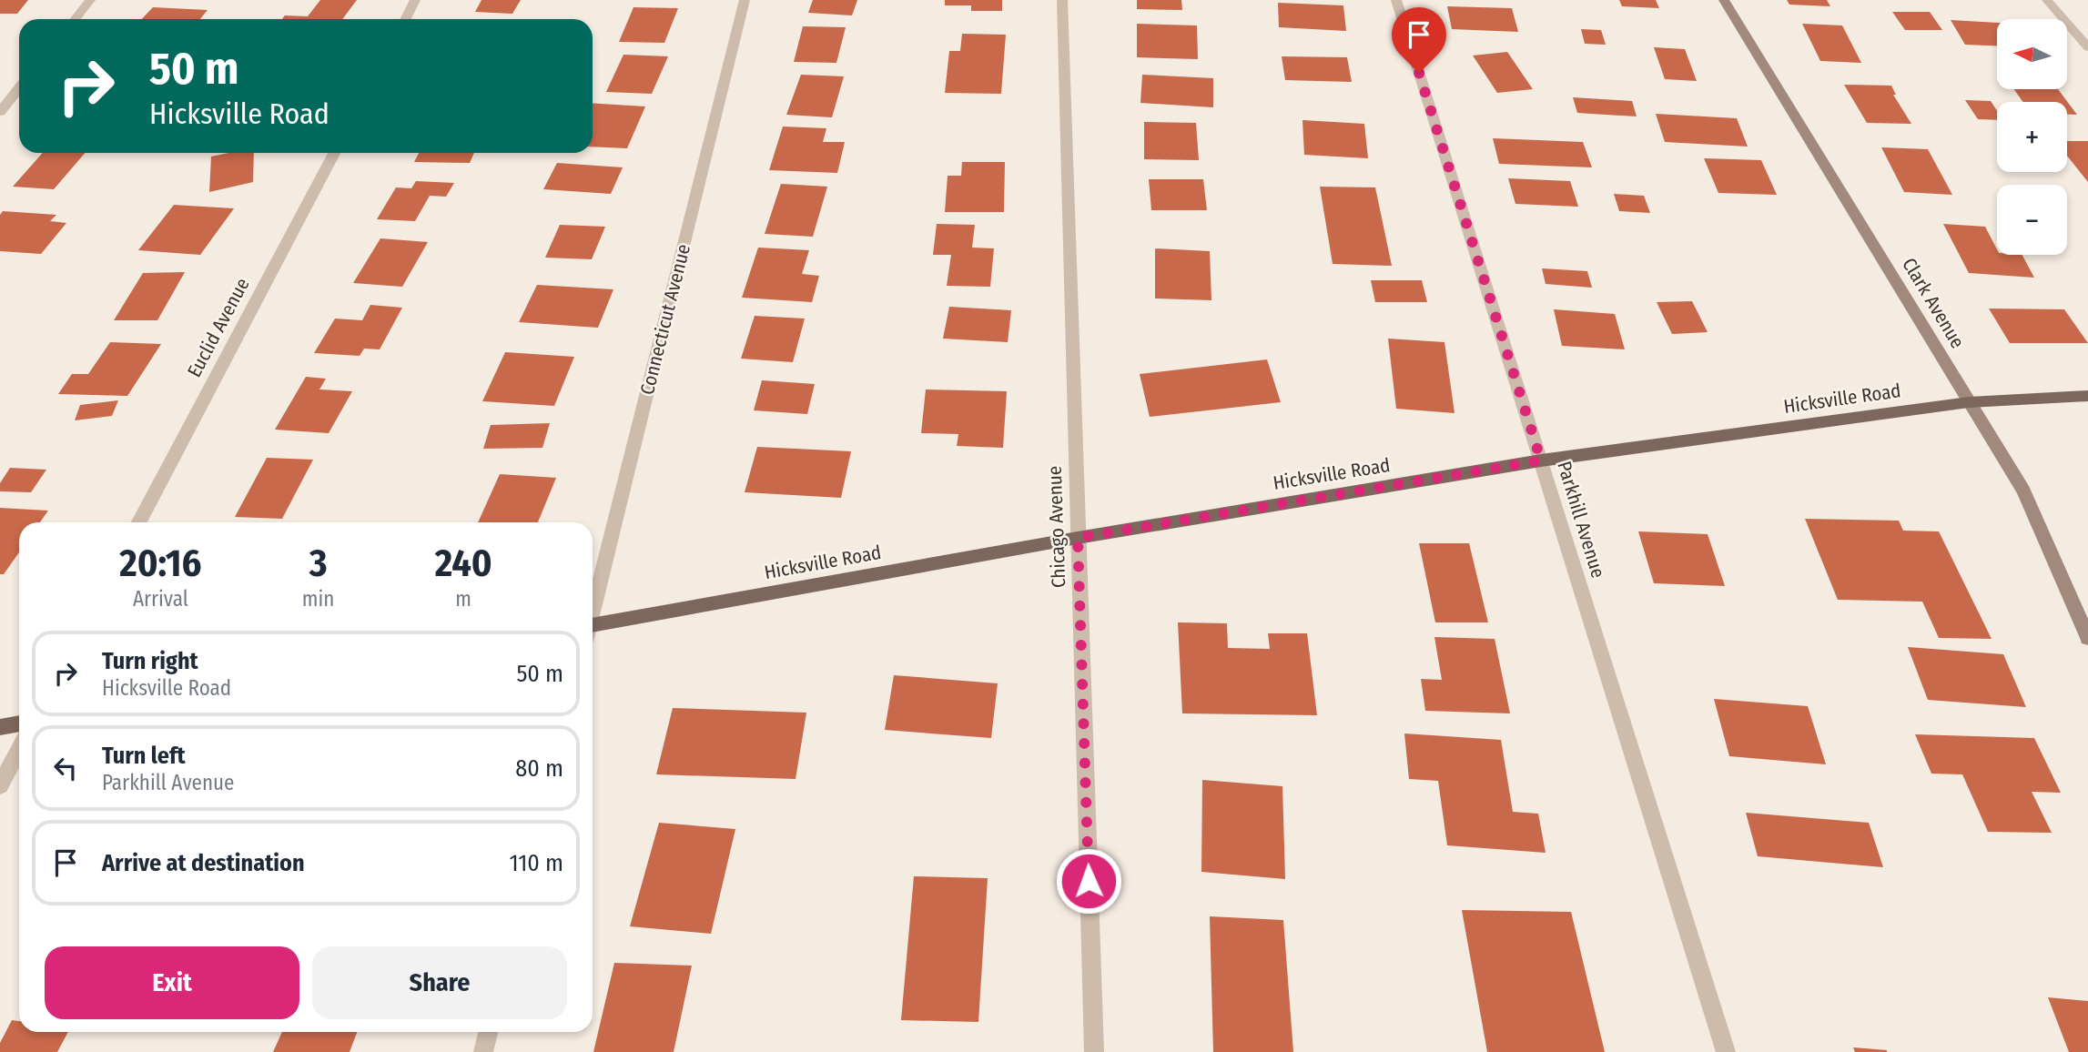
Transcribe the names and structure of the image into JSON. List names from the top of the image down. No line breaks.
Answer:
{"streets":{"main road":["Hicksville Road"],"street":["Clark Avenue","Connecticut Avenue","Euclid Avenue","Parkhill Avenue","Chicago Avenue"]},"crossings":[["Clark Avenue","Hicksville Road"],["Hicksville Road","Parkhill Avenue"],["Hicksville Road","Chicago Avenue"]],"north":"left","page":{"map_buttons":["+","−"],"turn":["50 m","Hicksville Road"],"eta":["20:16","Arrival","3","min","240","m"],"list":[{"name":"Turn right","note":"Hicksville Road","value":"50 m"},{"name":"Turn left","note":"Parkhill Avenue","value":"80 m"},{"name":"Arrive at destination","value":"110 m"}],"buttons":["Exit","Share"]}}
